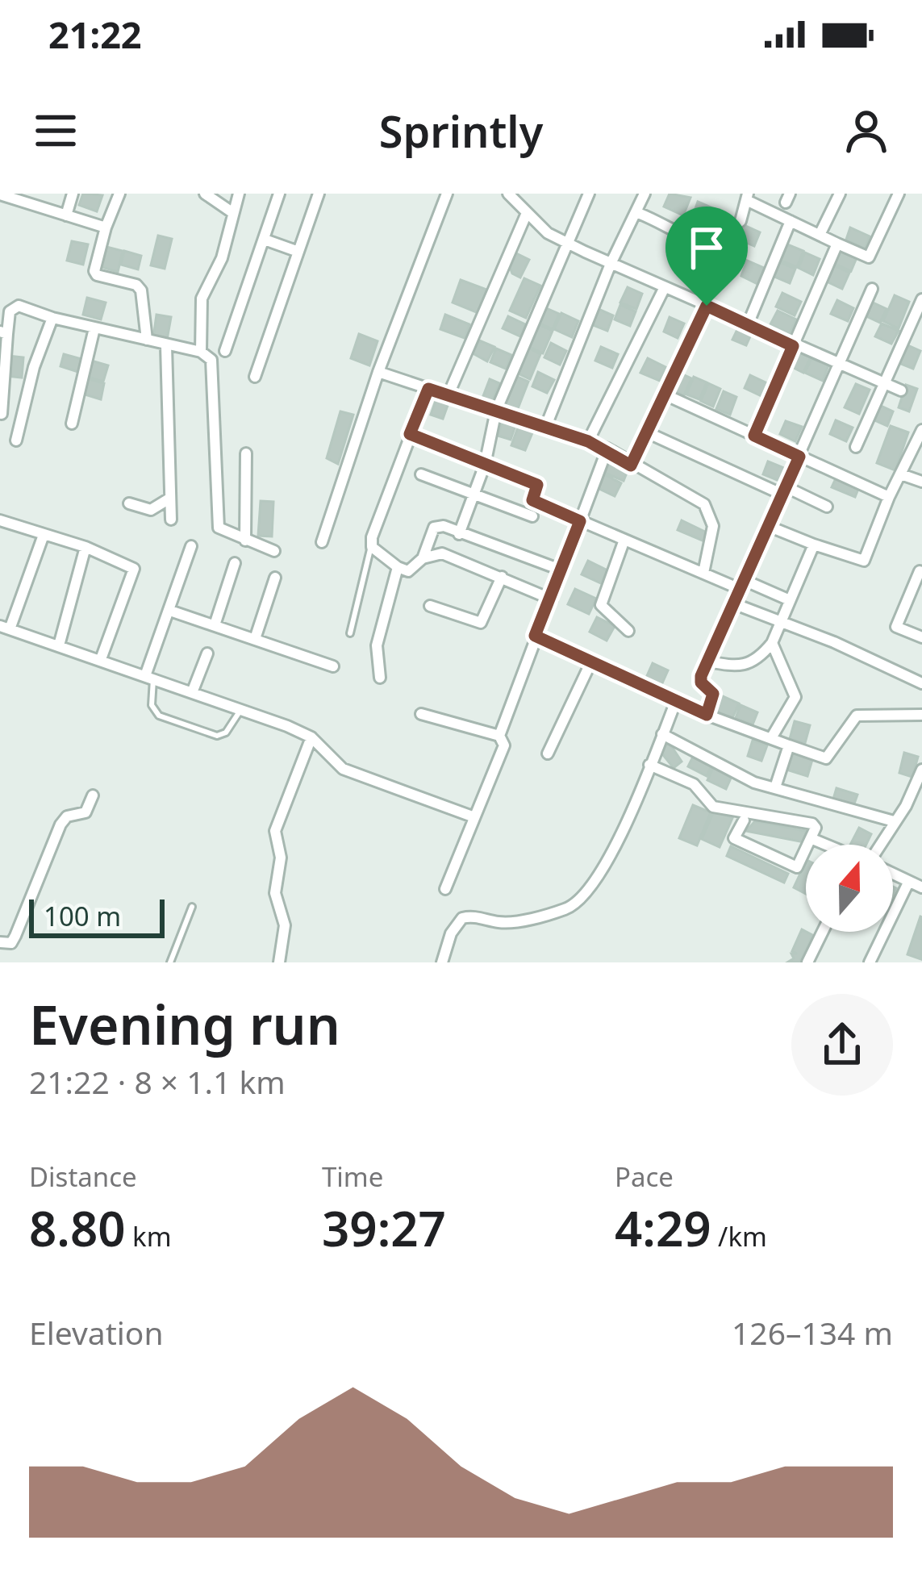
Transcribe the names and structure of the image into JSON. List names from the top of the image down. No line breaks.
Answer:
{"scale_bar":"100 m","north":"top","page":{"status":"21:22","header":"Sprintly","scale":"100 m","heading":["Evening run","21:22 · 8 × 1.1 km"],"stats":[["Distance","8.80 km"],["Time","39:27"],["Pace","4:29 /km"]],"chart":["Elevation","126–134 m"]}}
